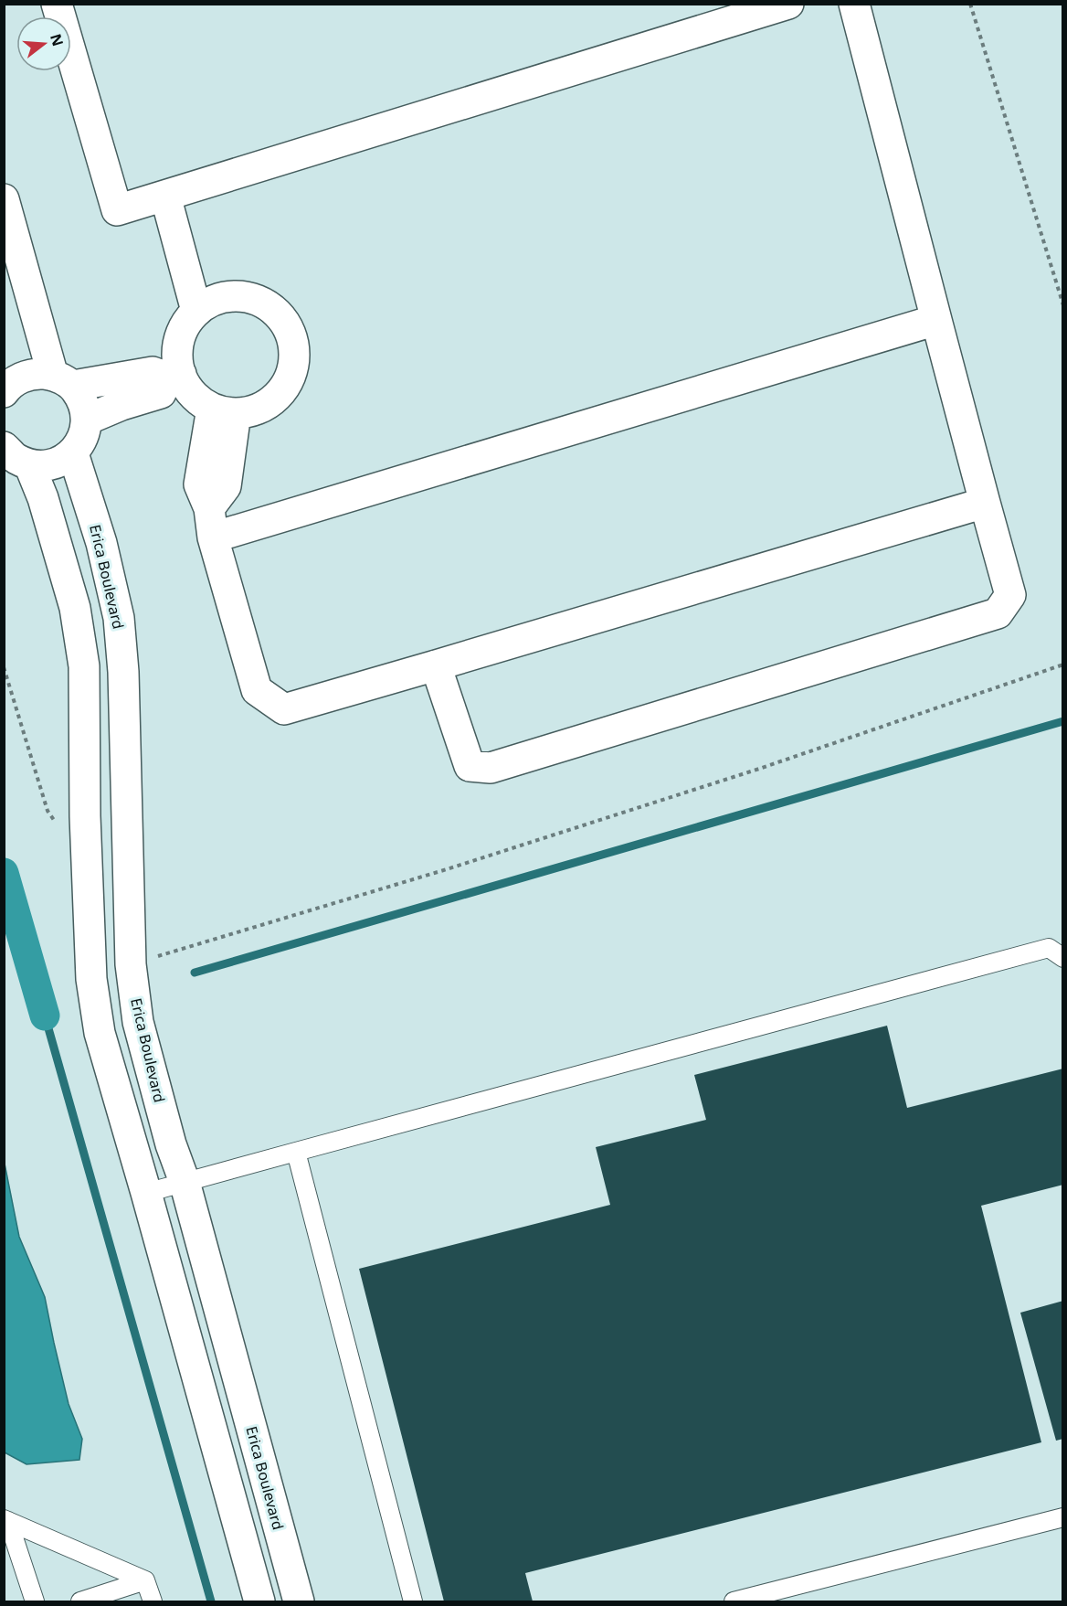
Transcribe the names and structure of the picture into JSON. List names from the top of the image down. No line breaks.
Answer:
{"streets":{"street":["Erica Boulevard"]},"north":"right"}
